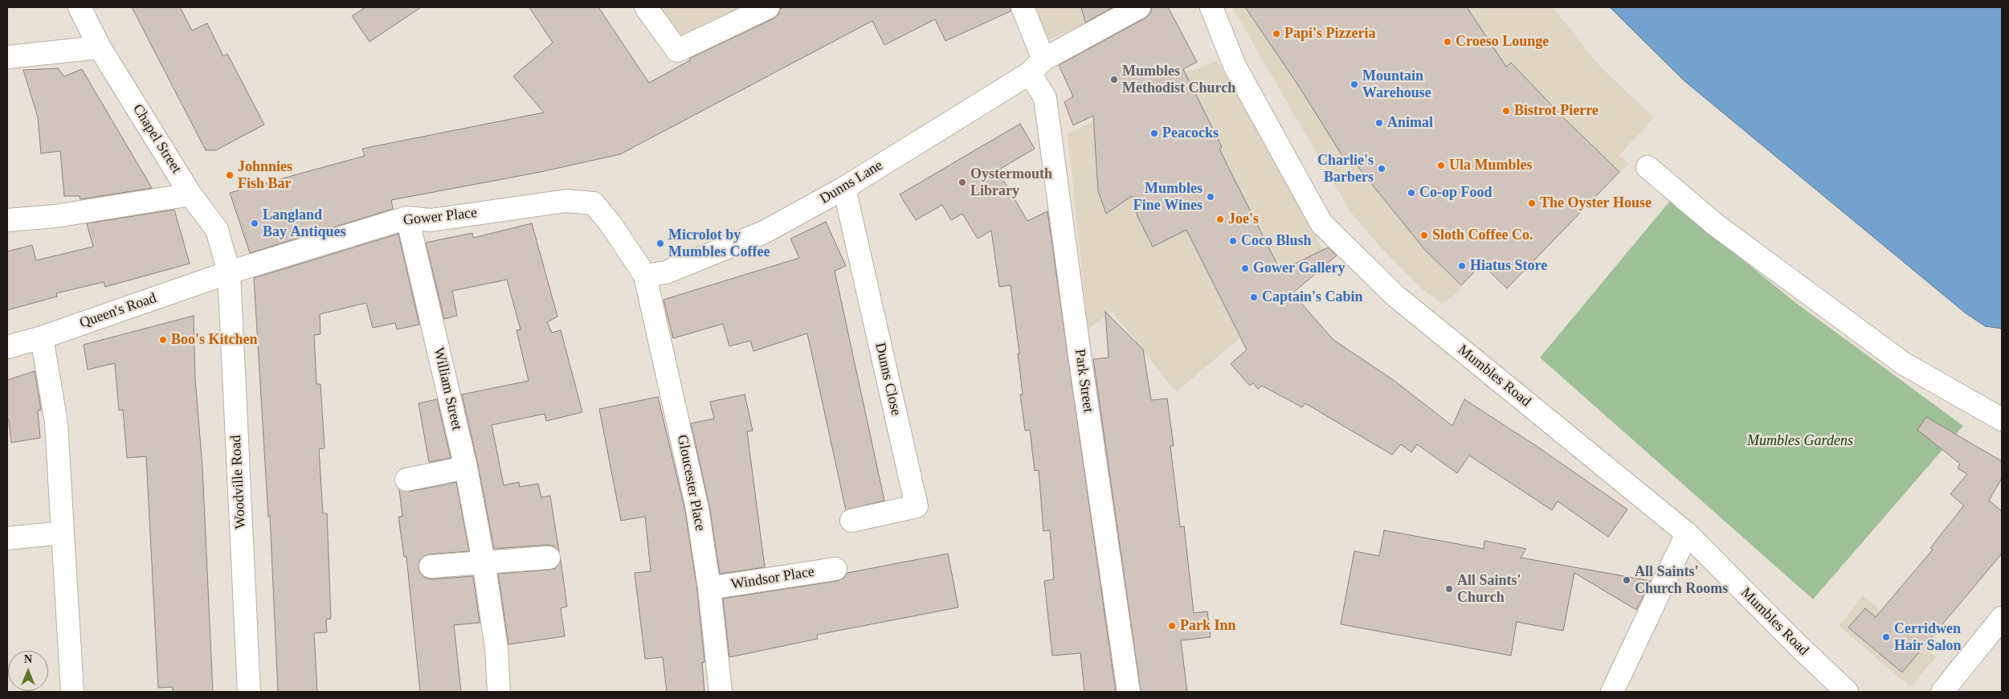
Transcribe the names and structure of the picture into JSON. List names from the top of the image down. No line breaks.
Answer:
{"streets":{"street":["Chapel Street","Dunns Lane","Gower Place","Queen's Road","Mumbles Road","Dunns Close","Park Street","William Street","Woodville Road","Gloucester Place","Windsor Place"]},"crossings":[["Chapel Street","Gower Place"],["Chapel Street","Queen's Road"],["Chapel Street","Woodville Road"],["Dunns Lane","Gower Place"],["Dunns Lane","Dunns Close"],["Dunns Lane","Park Street"],["Dunns Lane","Gloucester Place"],["Gower Place","Queen's Road"],["Gower Place","William Street"],["Gower Place","Woodville Road"],["Gower Place","Gloucester Place"],["Queen's Road","Woodville Road"],["Gloucester Place","Windsor Place"]],"parks":["Mumbles Gardens"],"places":["Papi's Pizzeria","Croeso Lounge","Mumbles Methodist Church","Mountain Warehouse","Bistrot Pierre","Animal","Peacocks","Ula Mumbles","Charlie's Barbers","Johnnies Fish Bar","Oystermouth Library","Co-op Food","Mumbles Fine Wines","The Oyster House","Joe's","Langland Bay Antiques","Sloth Coffee Co.","Coco Blush","Microlot by Mumbles Coffee","Hiatus Store","Gower Gallery","Captain's Cabin","Boo's Kitchen","All Saints' Church Rooms","All Saints' Church","Park Inn","Cerridwen Hair Salon"],"north":"top"}
